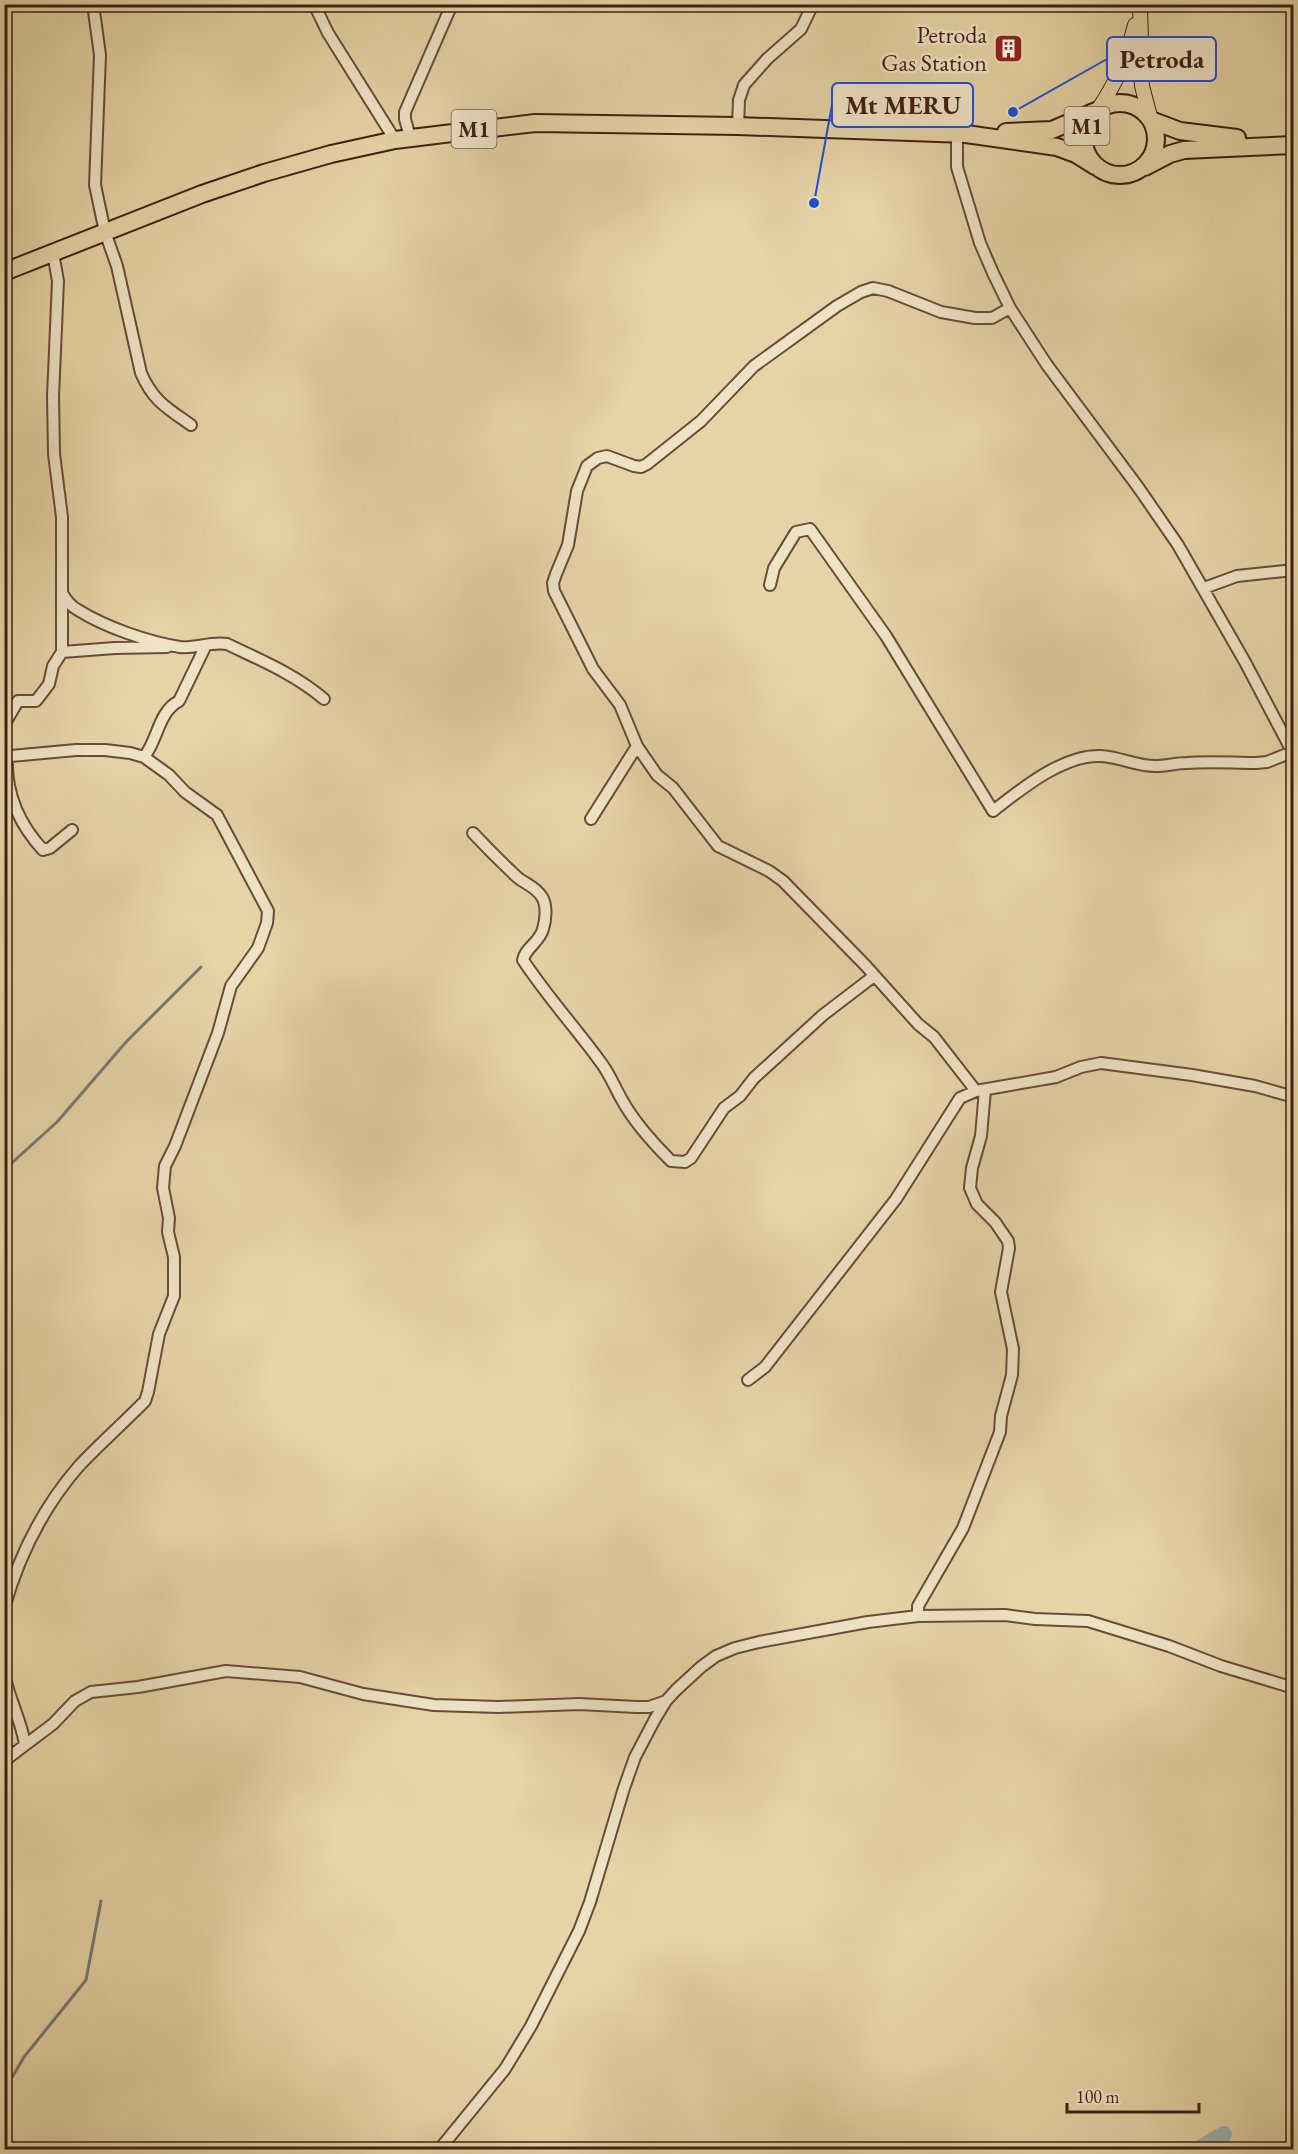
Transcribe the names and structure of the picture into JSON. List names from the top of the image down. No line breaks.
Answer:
{"streets":{"highway":["M1"]},"places":{"building":["Petroda Gas Station"],"other":["Petroda","Mt MERU"]},"scale_bar":"100 m"}
